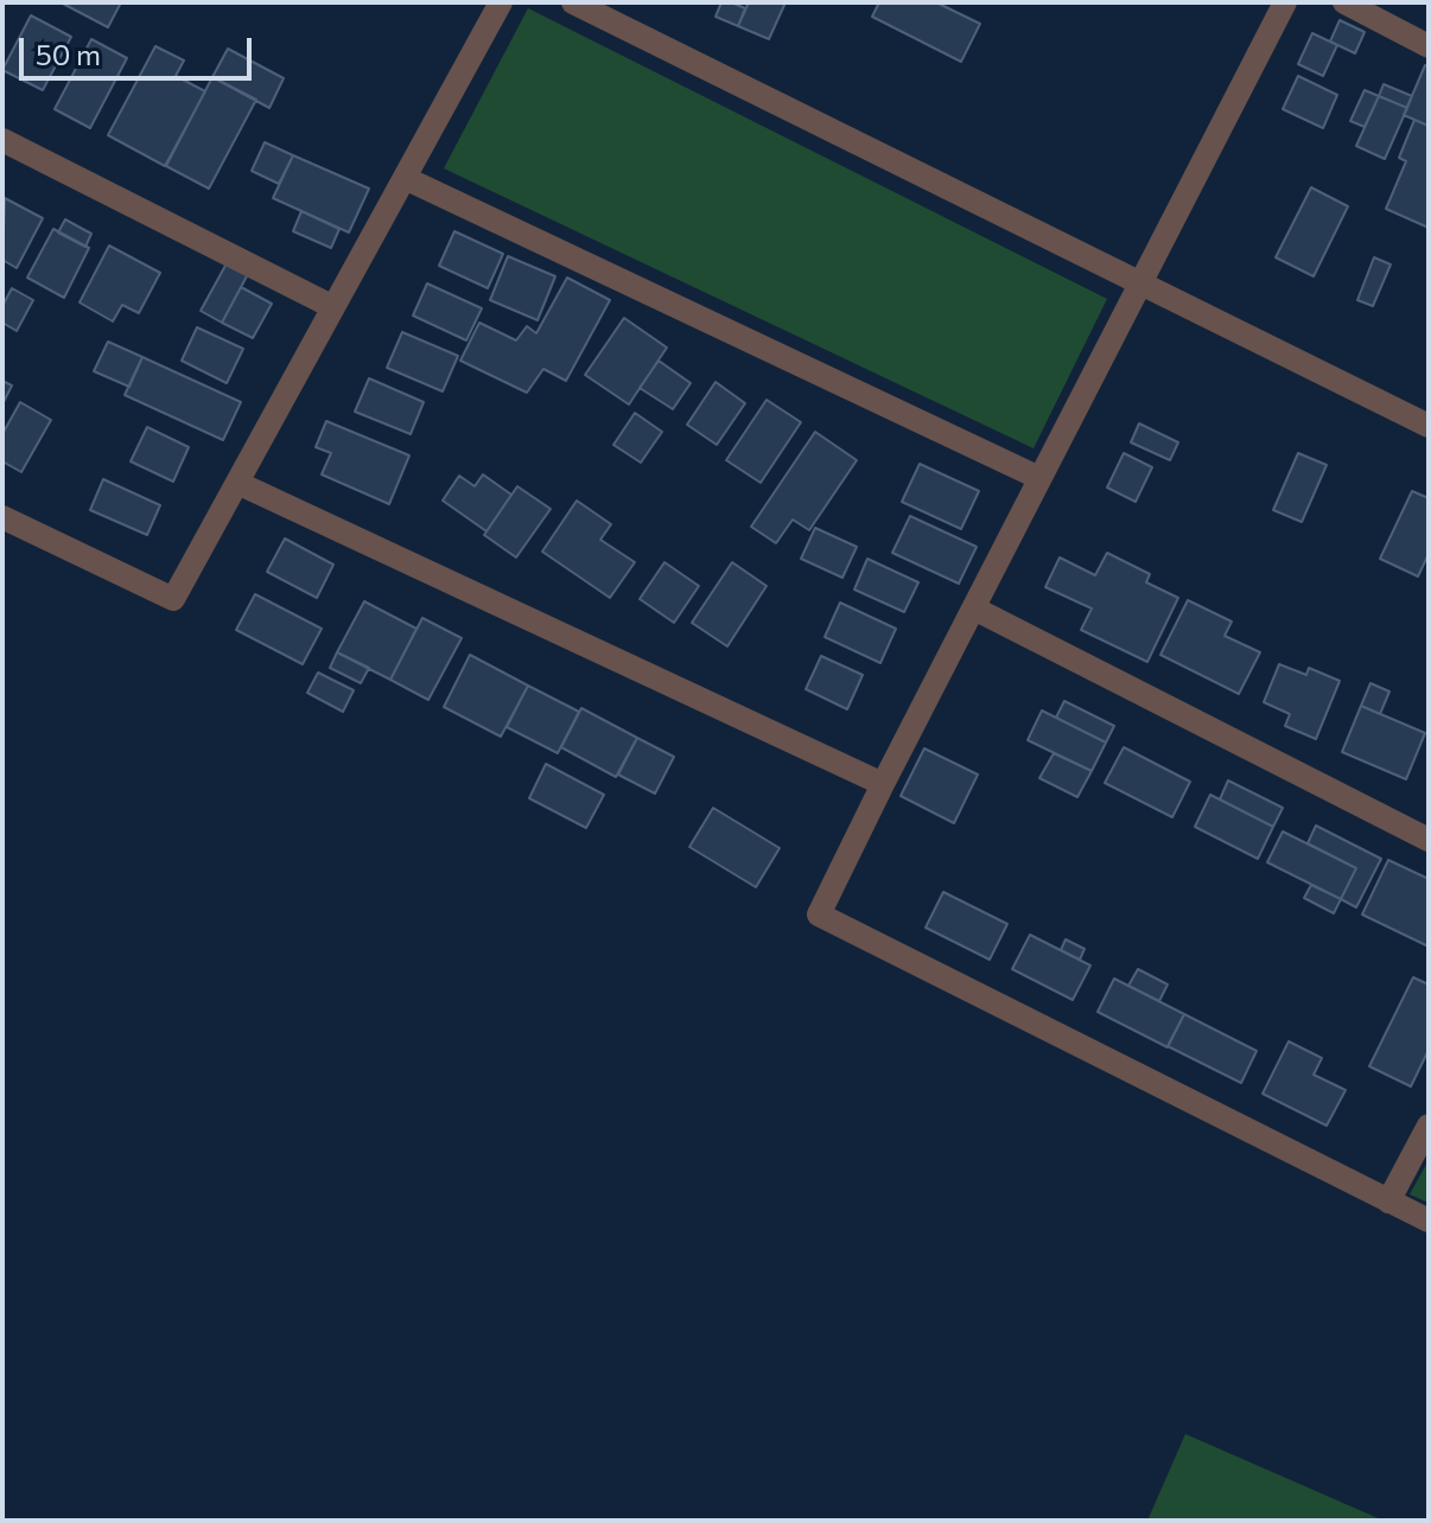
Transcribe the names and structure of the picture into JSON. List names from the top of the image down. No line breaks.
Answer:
{"scale_bar":"50 m"}
